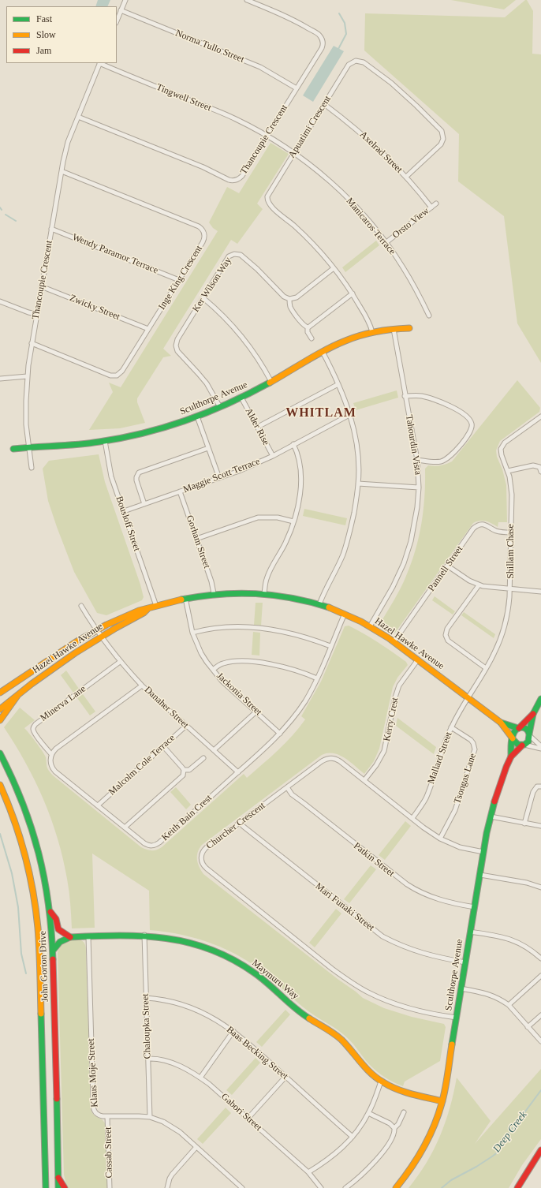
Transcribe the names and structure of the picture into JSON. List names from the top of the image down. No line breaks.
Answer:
{"streets":{"street":["Norma Tullo Street","Tingwell Street","Apuatimi Crescent","Thancoupie Crescent","Axelrad Street","Orsto View","Manicaros Terrace","Wendy Paramor Terrace","Inge King Crescent","Ker Wilson Way","Zwicky Street","Sculthorpe Avenue","Alder Rise","Tahourdin Vista","Maggie Scott Terrace","Bousloff Street","Gorham Street","Shillam Chase","Pannell Street","Hazel Hawke Avenue","Jackonia Street","Minerva Lane","Danaher Street","Kerry Crest","Mallard Street","Malcolm Cole Terrace","Tsongas Lane","Keith Bain Crest","Churcher Crescent","Patkin Street","Mari Funaki Street","John Gorton Drive","Maymuru Way","Chaloupka Street","Baas Becking Street","Klaus Moje Street","Gabori Street","Cassab Street"]},"crossings":[["Norma Tullo Street","Thancoupie Crescent"],["Tingwell Street","Apuatimi Crescent"],["Tingwell Street","Thancoupie Crescent"],["Tingwell Street","Manicaros Terrace"],["Apuatimi Crescent","Axelrad Street"],["Apuatimi Crescent","Manicaros Terrace"],["Apuatimi Crescent","Sculthorpe Avenue"],["Thancoupie Crescent","Wendy Paramor Terrace"],["Thancoupie Crescent","Inge King Crescent"],["Thancoupie Crescent","Zwicky Street"],["Thancoupie Crescent","Sculthorpe Avenue"],["Axelrad Street","Orsto View"],["Orsto View","Manicaros Terrace"],["Wendy Paramor Terrace","Inge King Crescent"],["Inge King Crescent","Zwicky Street"],["Ker Wilson Way","Sculthorpe Avenue"],["Sculthorpe Avenue","Alder Rise"],["Sculthorpe Avenue","Tahourdin Vista"],["Sculthorpe Avenue","Bousloff Street"],["Sculthorpe Avenue","Hazel Hawke Avenue"],["Sculthorpe Avenue","Churcher Crescent"],["Sculthorpe Avenue","Patkin Street"],["Sculthorpe Avenue","Mari Funaki Street"],["Sculthorpe Avenue","Maymuru Way"],["Alder Rise","Maggie Scott Terrace"],["Tahourdin Vista","Hazel Hawke Avenue"],["Maggie Scott Terrace","Bousloff Street"],["Maggie Scott Terrace","Gorham Street"],["Bousloff Street","Hazel Hawke Avenue"],["Gorham Street","Hazel Hawke Avenue"],["Shillam Chase","Pannell Street"],["Shillam Chase","Hazel Hawke Avenue"],["Shillam Chase","Mallard Street"],["Pannell Street","Hazel Hawke Avenue"],["Hazel Hawke Avenue","Jackonia Street"],["Hazel Hawke Avenue","Danaher Street"],["Hazel Hawke Avenue","Kerry Crest"],["Hazel Hawke Avenue","Mallard Street"],["Hazel Hawke Avenue","Keith Bain Crest"],["Jackonia Street","Keith Bain Crest"],["Minerva Lane","Danaher Street"],["Minerva Lane","Keith Bain Crest"],["Danaher Street","Malcolm Cole Terrace"],["Danaher Street","Keith Bain Crest"],["Kerry Crest","Churcher Crescent"],["Mallard Street","Tsongas Lane"],["Mallard Street","Churcher Crescent"],["Malcolm Cole Terrace","Keith Bain Crest"],["Tsongas Lane","Churcher Crescent"],["Churcher Crescent","Patkin Street"],["Churcher Crescent","Mari Funaki Street"],["Maymuru Way","Chaloupka Street"],["Maymuru Way","Klaus Moje Street"],["Chaloupka Street","Baas Becking Street"],["Chaloupka Street","Klaus Moje Street"],["Chaloupka Street","Gabori Street"],["Klaus Moje Street","Cassab Street"]],"districts":["WHITLAM"],"water":["Deep Creek"],"legend":["Fast","Slow","Jam"]}
